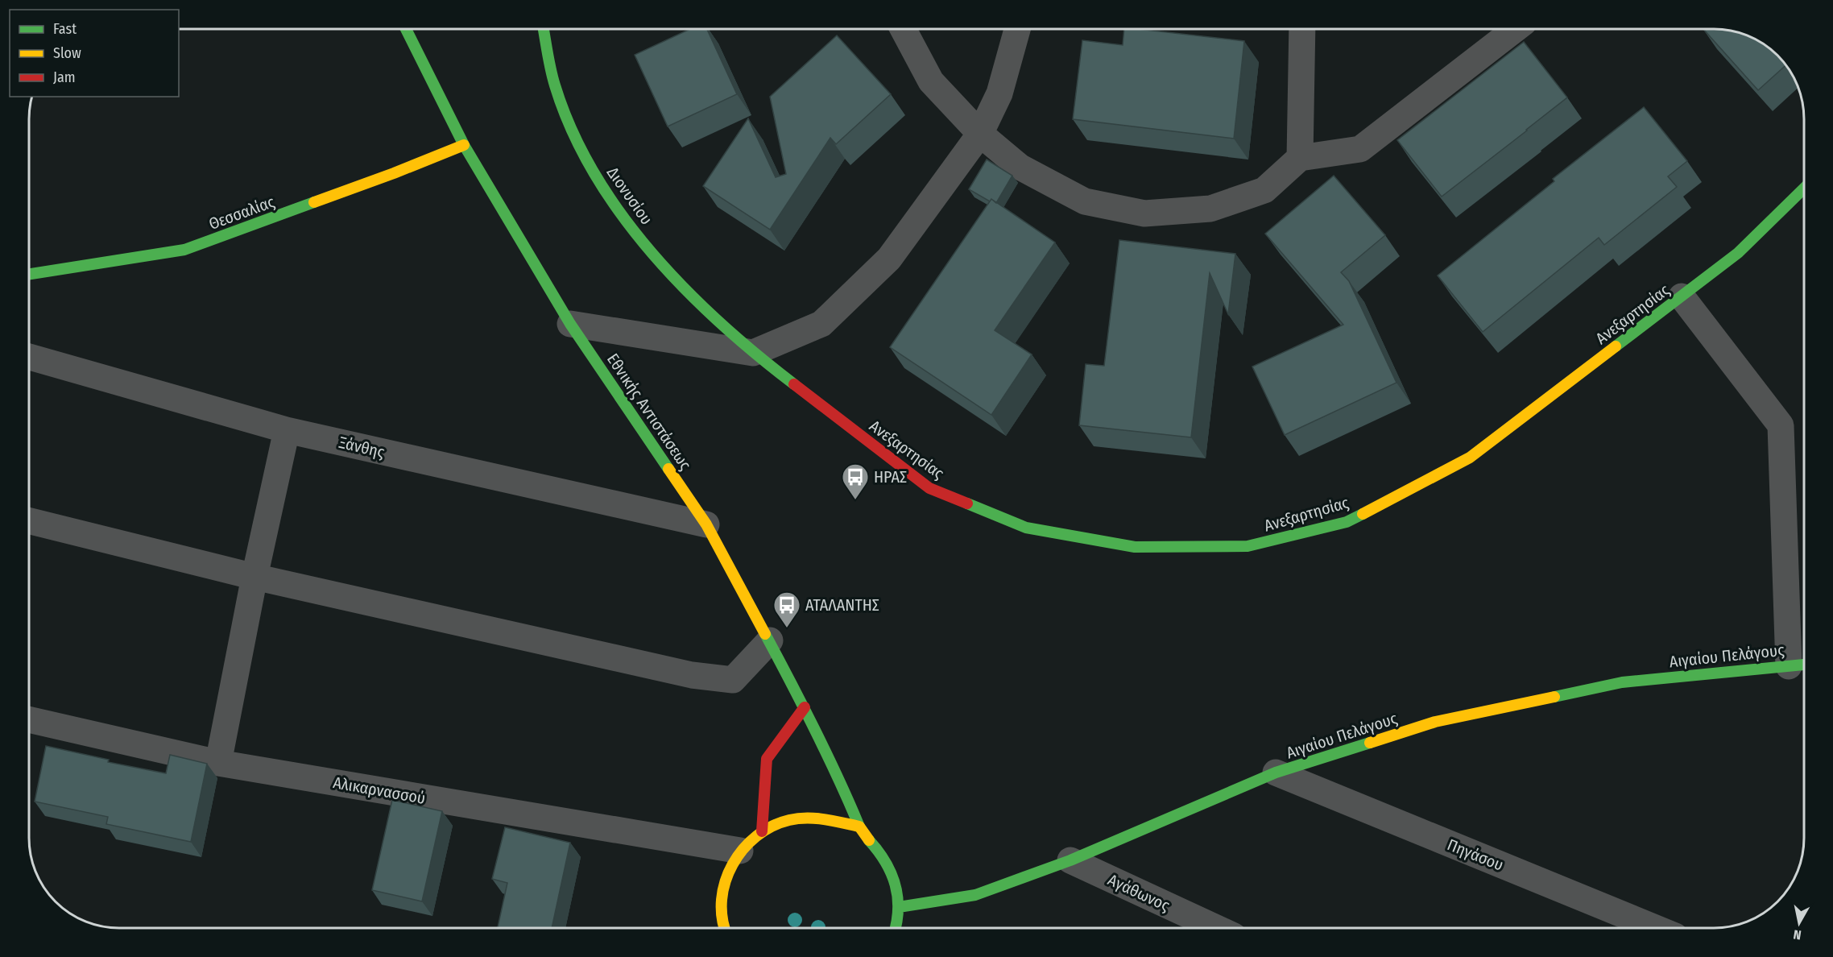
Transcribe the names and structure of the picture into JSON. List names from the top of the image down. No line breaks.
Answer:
{"streets":{"street":["Διονυσίου","Θεσσαλίας","Ανεξαρτησίας","Εθνικής Αντιστάσεως","Ξάνθης","Αιγαίου Πελάγους","Αλικαρνασσού","Πηγάσου","Αγάθωνος"]},"crossings":[["Διονυσίου","Ανεξαρτησίας"],["Θεσσαλίας","Εθνικής Αντιστάσεως"],["Εθνικής Αντιστάσεως","Ξάνθης"],["Εθνικής Αντιστάσεως","Αιγαίου Πελάγους"],["Αιγαίου Πελάγους","Πηγάσου"],["Αιγαίου Πελάγους","Αγάθωνος"]],"places":{"bus stop":["ΗΡΑΣ","ΑΤΑΛΑΝΤΗΣ"]},"legend":["Fast","Slow","Jam"],"north":"bottom"}
